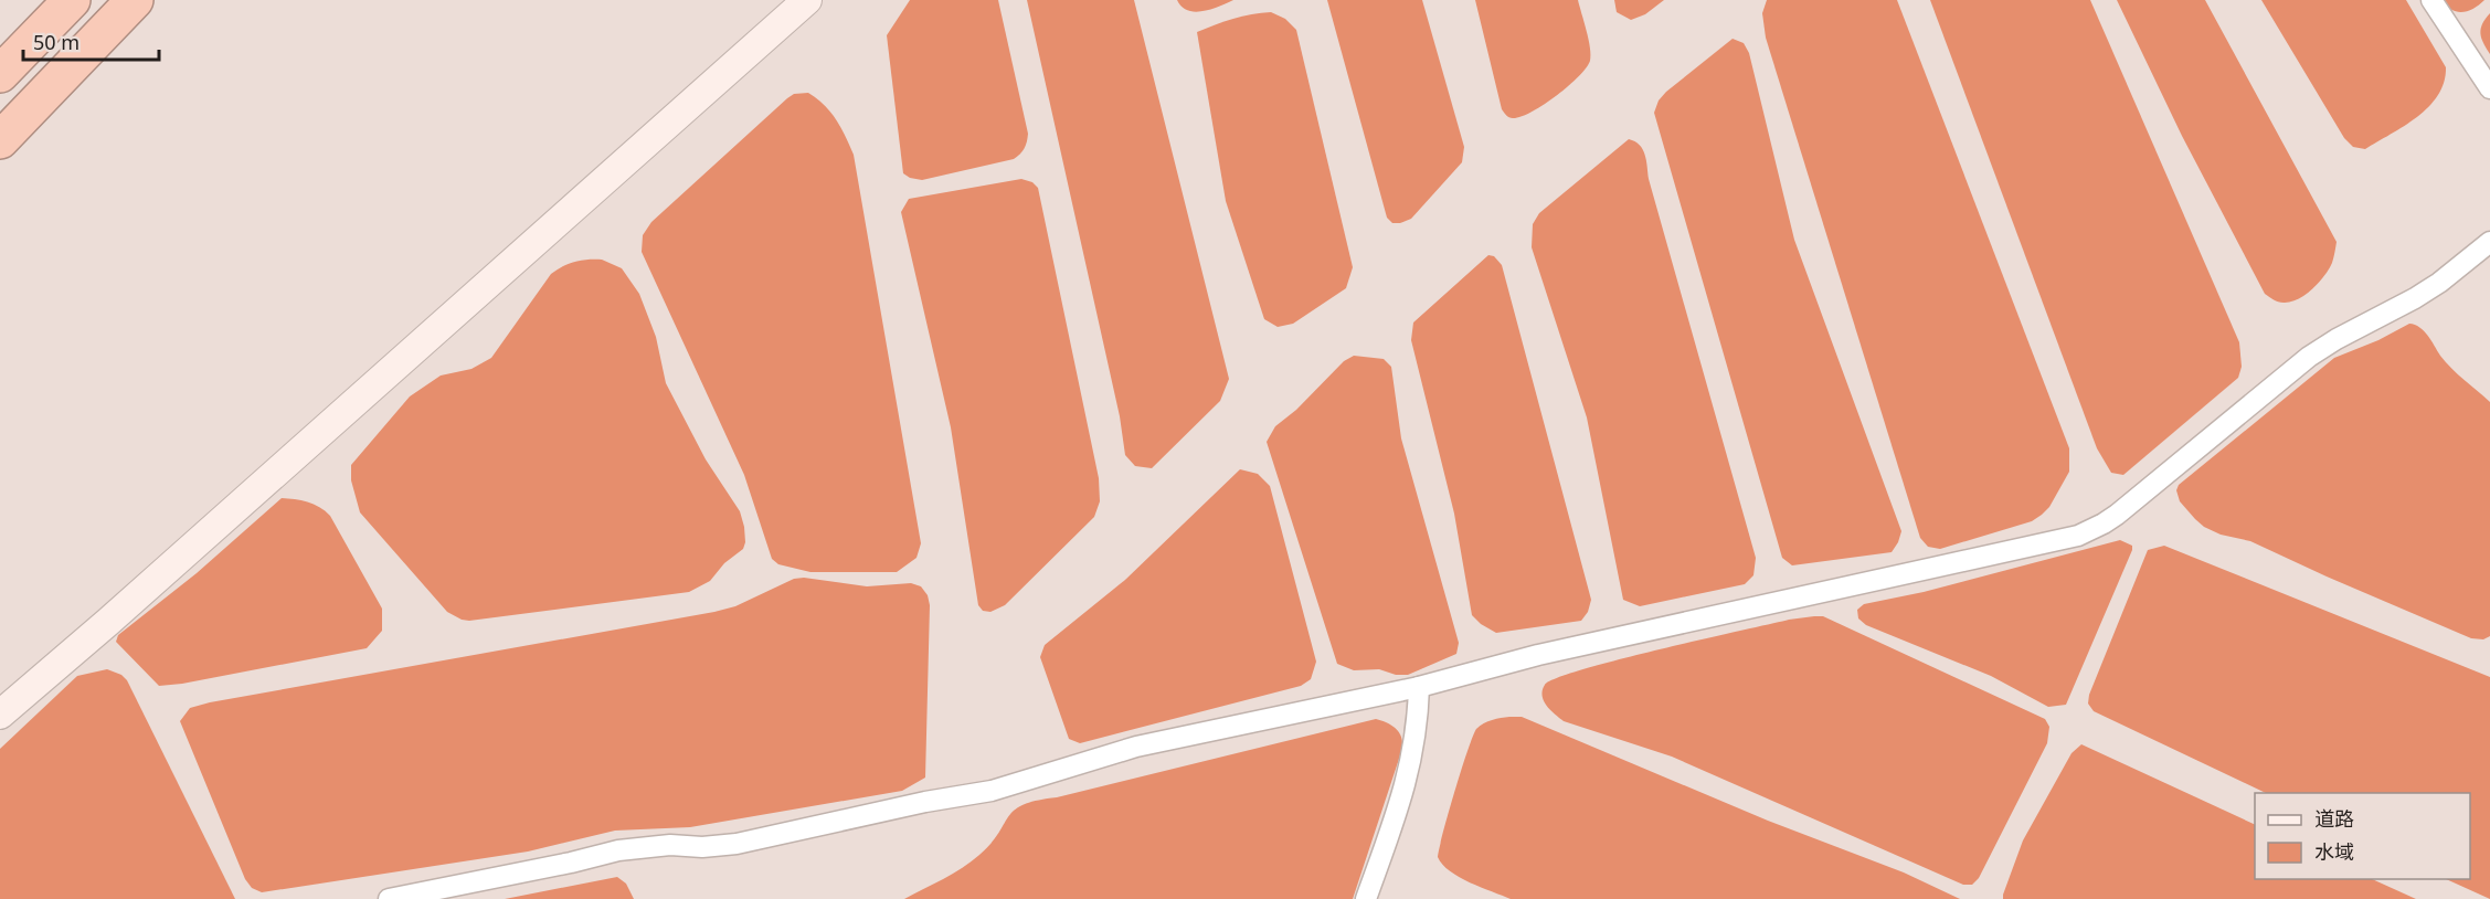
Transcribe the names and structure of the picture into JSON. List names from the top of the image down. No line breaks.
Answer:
{"legend":["道路","水域"],"scale_bar":"50 m"}
